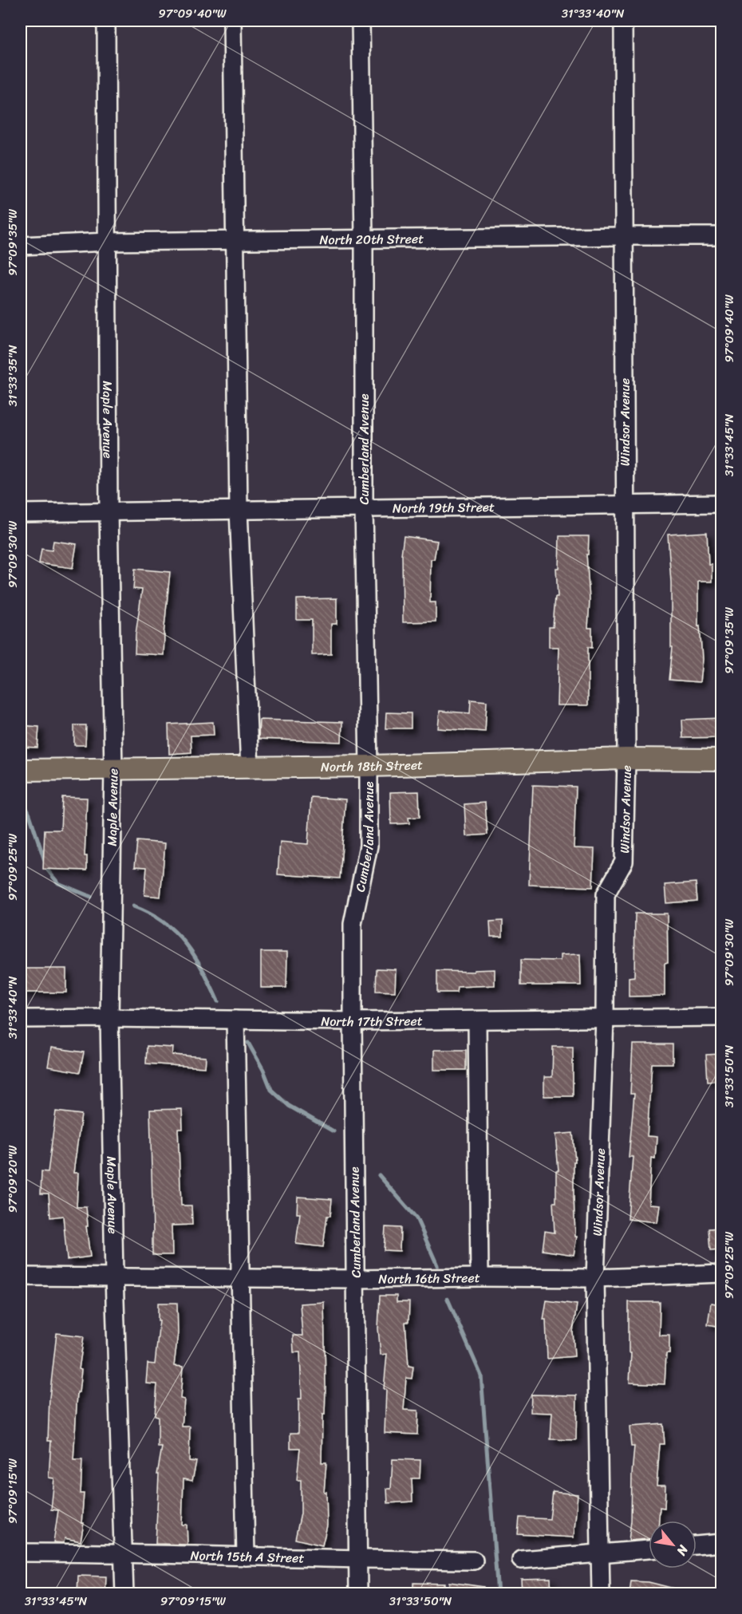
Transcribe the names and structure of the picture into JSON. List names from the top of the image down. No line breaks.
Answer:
{"streets":{"main road":["North 18th Street"],"street":["North 20th Street","Maple Avenue","Windsor Avenue","Cumberland Avenue","North 19th Street","North 17th Street","North 16th Street","North 15th A Street"]},"crossings":[["North 20th Street","Maple Avenue"],["North 20th Street","Windsor Avenue"],["North 20th Street","Cumberland Avenue"],["Maple Avenue","North 19th Street"],["Maple Avenue","North 18th Street"],["Maple Avenue","North 17th Street"],["Maple Avenue","North 16th Street"],["Maple Avenue","North 15th A Street"],["Windsor Avenue","North 19th Street"],["Windsor Avenue","North 18th Street"],["Windsor Avenue","North 17th Street"],["Windsor Avenue","North 16th Street"],["Cumberland Avenue","North 19th Street"],["Cumberland Avenue","North 18th Street"],["Cumberland Avenue","North 17th Street"],["Cumberland Avenue","North 16th Street"],["Cumberland Avenue","North 15th A Street"]],"north":"bottom right","coordinates":["97°09'40\"W","31°33'40\"N","97°09'35\"W","31°33'35\"N","31°33'45\"N","97°09'30\"W","97°09'25\"W","31°33'50\"N","97°09'20\"W","97°09'15\"W"]}
